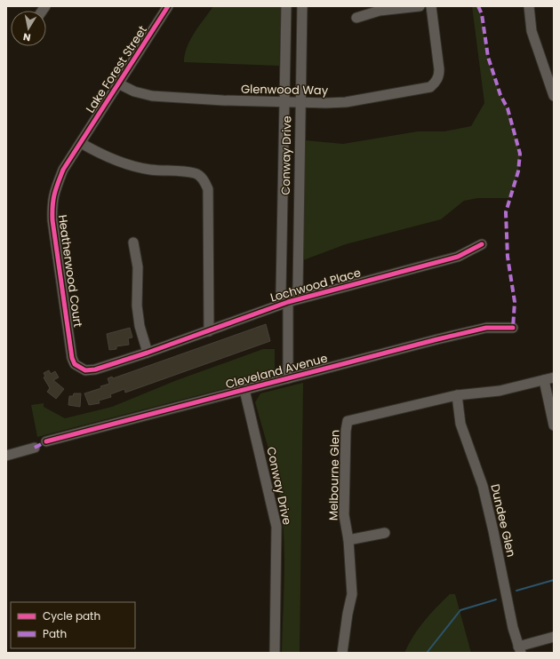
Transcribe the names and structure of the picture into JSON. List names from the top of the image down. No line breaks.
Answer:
{"streets":{"street":["Lake Forest Street","Glenwood Way","Conway Drive","Heatherwood Court","Lochwood Place","Cleveland Avenue","Melbourne Glen","Dundee Glen"]},"crossings":[["Lake Forest Street","Glenwood Way"],["Lake Forest Street","Heatherwood Court"],["Glenwood Way","Conway Drive"],["Conway Drive","Lochwood Place"],["Conway Drive","Cleveland Avenue"],["Heatherwood Court","Lochwood Place"],["Melbourne Glen","Dundee Glen"]],"legend":["Cycle path","Path"],"north":"bottom"}
